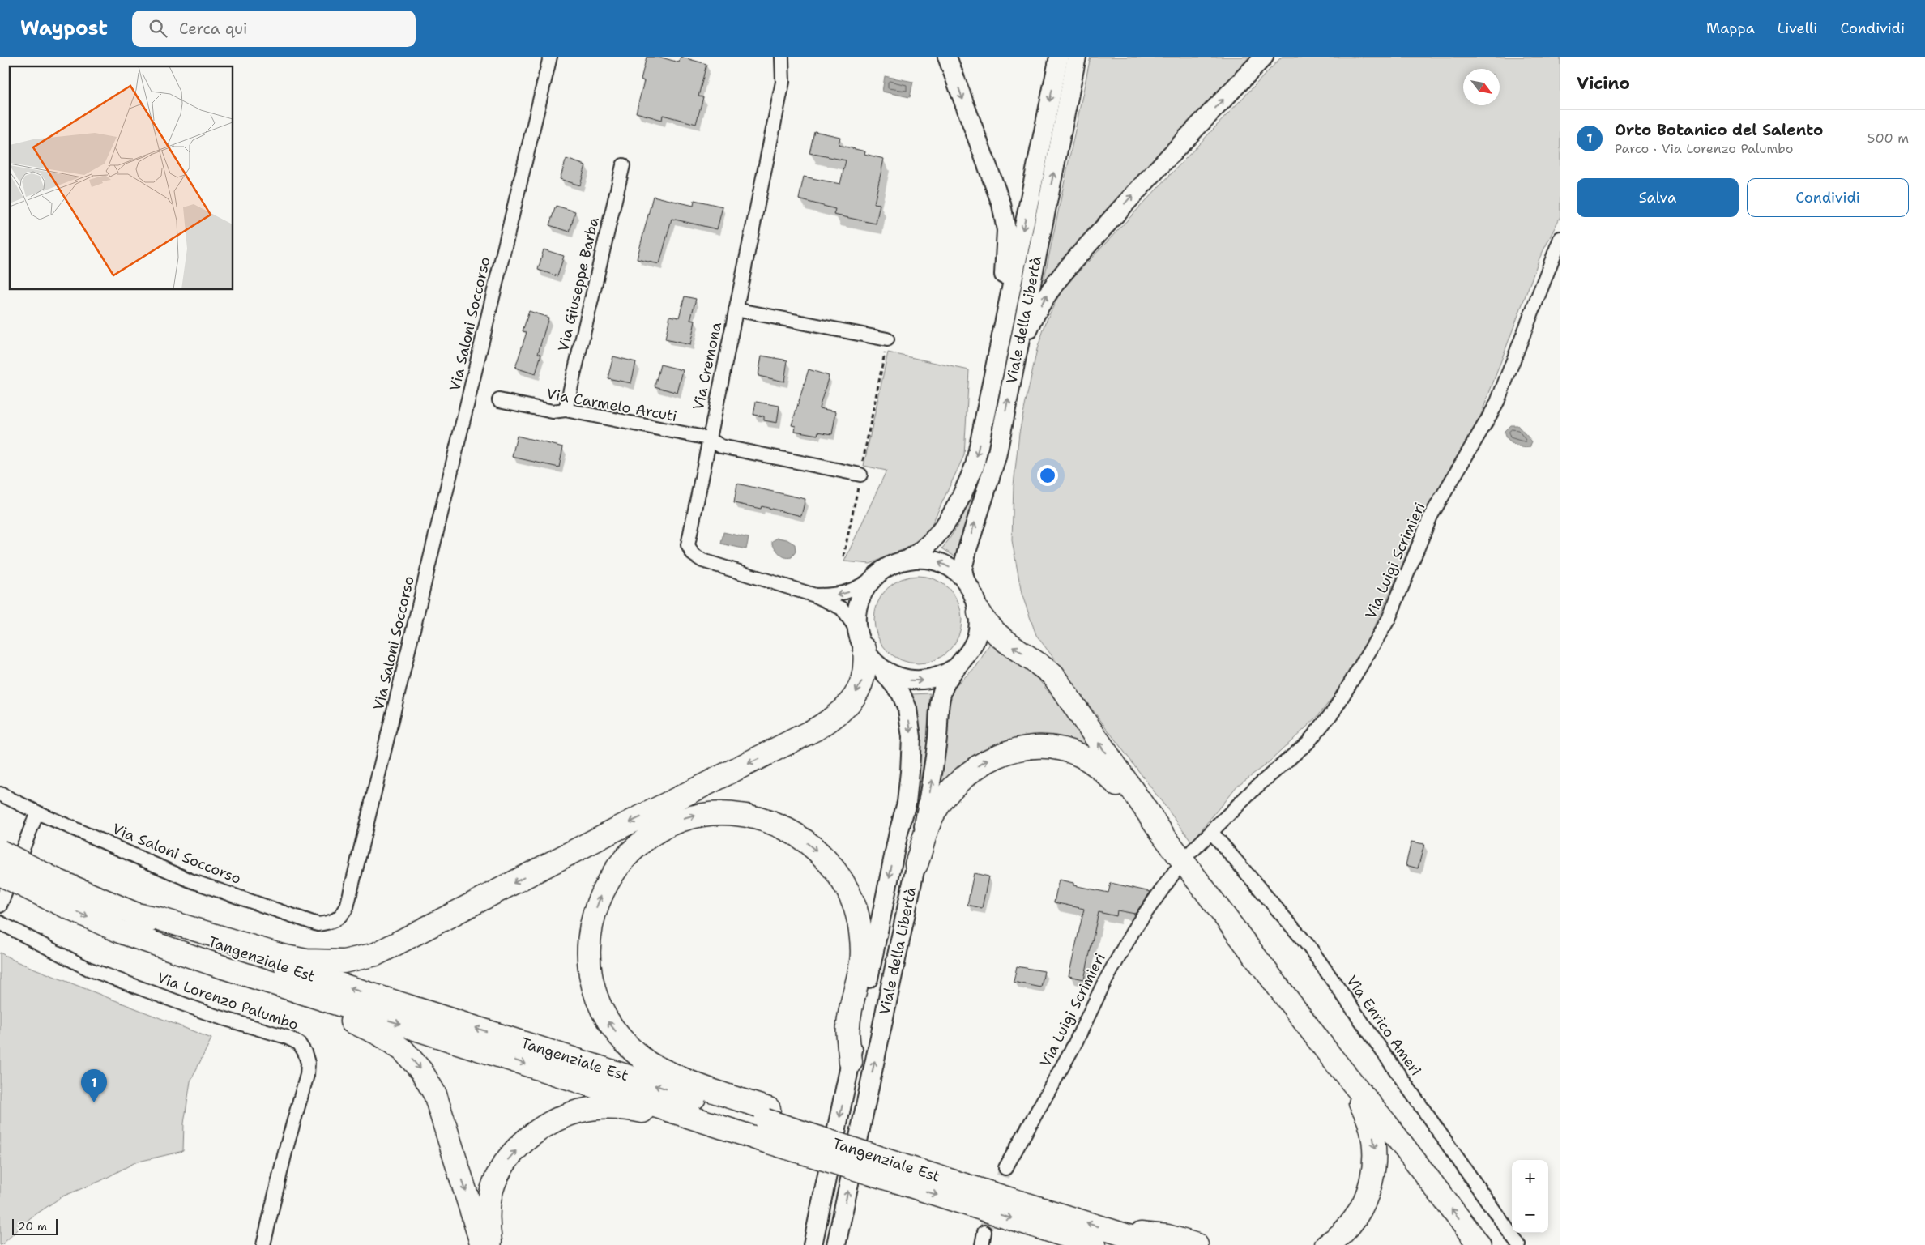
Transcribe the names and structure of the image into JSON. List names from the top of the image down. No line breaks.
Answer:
{"streets":{"highway":["Tangenziale Est"],"main road":["Viale della Libertà"],"street":["Via Giuseppe Barba","Via Saloni Soccorso","Via Cremona","Via Carmelo Arcuti","Via Luigi Scrimieri","Via Lorenzo Palumbo","Via Enrico Ameri"]},"crossings":[["Via Giuseppe Barba","Via Carmelo Arcuti"],["Viale della Libertà","Via Cremona"],["Via Cremona","Via Carmelo Arcuti"],["Via Luigi Scrimieri","Via Enrico Ameri"]],"scale_bar":"20 m","north":"bottom right","page":{"header":"Waypost","search":"Cerca qui","nav":["Mappa","Livelli","Condividi"],"heading":"Vicino","list":[{"mark":"1","name":"Orto Botanico del Salento","note":"Parco · Via Lorenzo Palumbo","value":"500 m"}],"buttons":["Salva","Condividi"],"pins":"1","map_buttons":["+","−"],"scale":"20 m"}}
